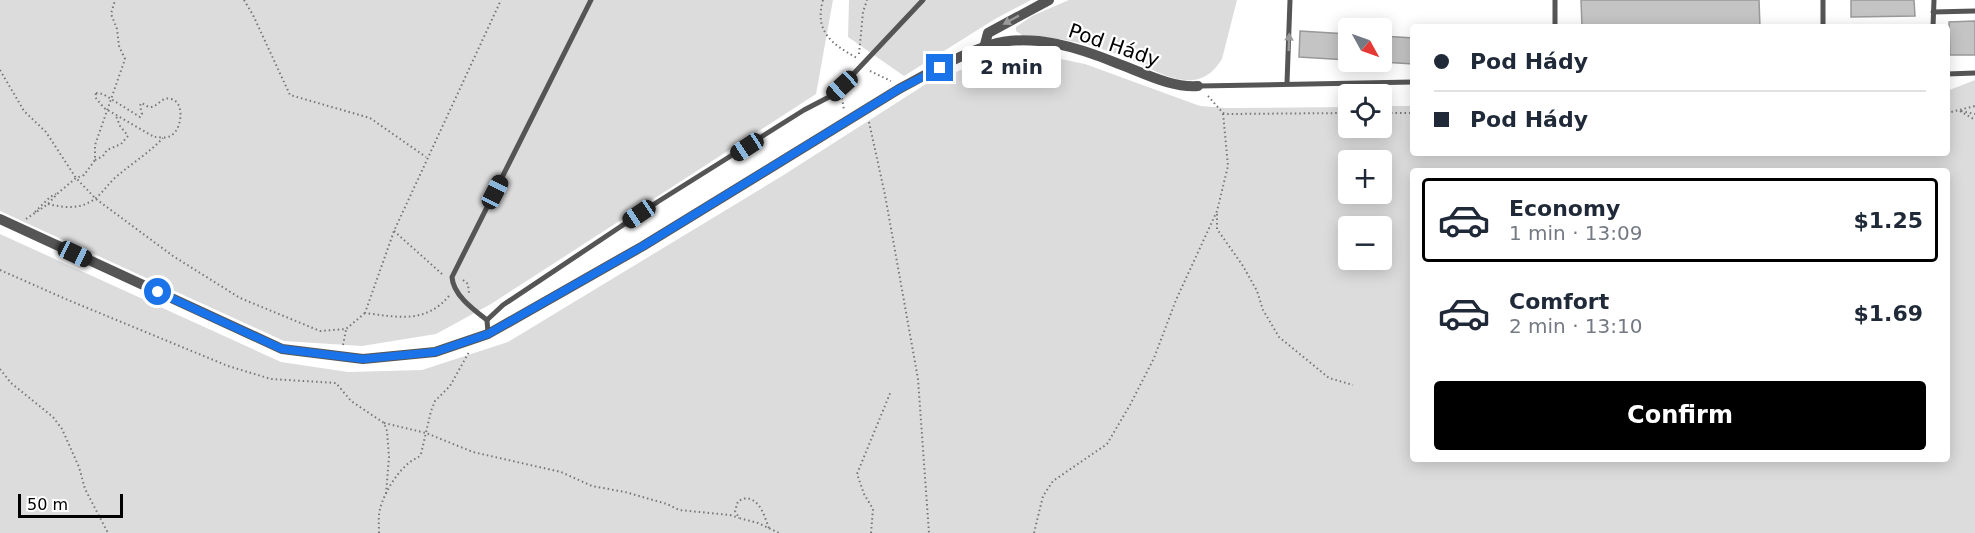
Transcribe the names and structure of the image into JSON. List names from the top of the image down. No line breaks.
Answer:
{"streets":{"street":["Pod Hády"]},"scale_bar":"50 m","north":"bottom right","page":{"map_buttons":["+","−"],"banner":["Pod Hády","Pod Hády"],"bubble":"2 min","list":[{"name":"Economy","note":"1 min · 13:09","value":"$1.25"},{"name":"Comfort","note":"2 min · 13:10","value":"$1.69"}],"buttons":"Confirm","scale":"50 m"}}
